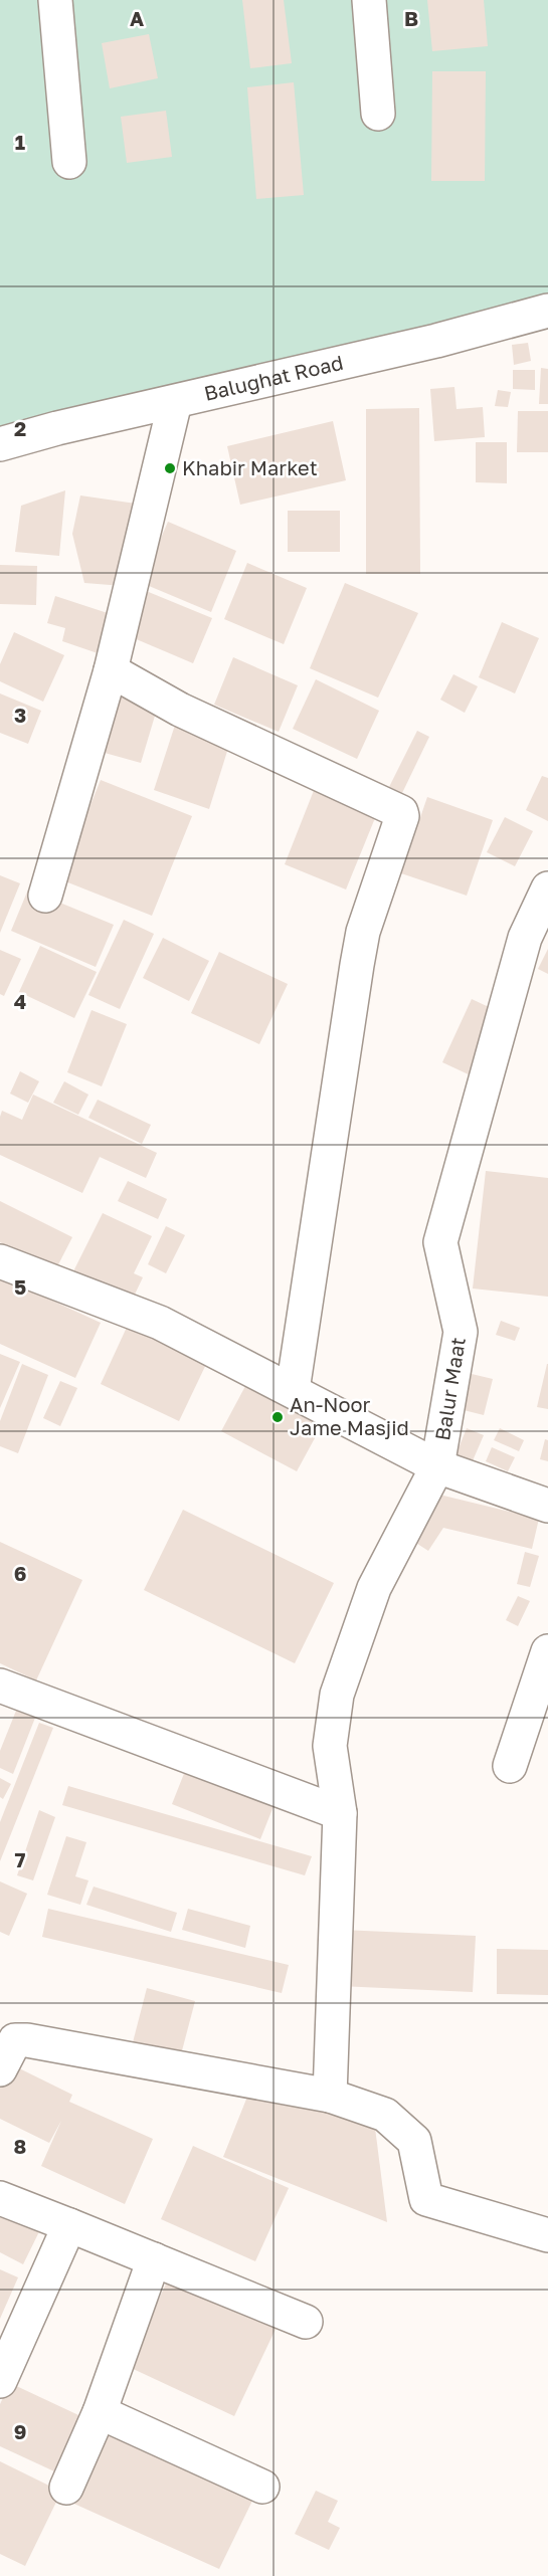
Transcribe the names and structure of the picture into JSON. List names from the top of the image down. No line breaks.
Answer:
{"streets":{"street":["Balughat Road","Balur Maat"]},"places":["Khabir Market","An-Noor Jame Masjid"],"grid":{"columns":["A","B"],"rows":["1","2","3","4","5","6","7","8","9"]}}
